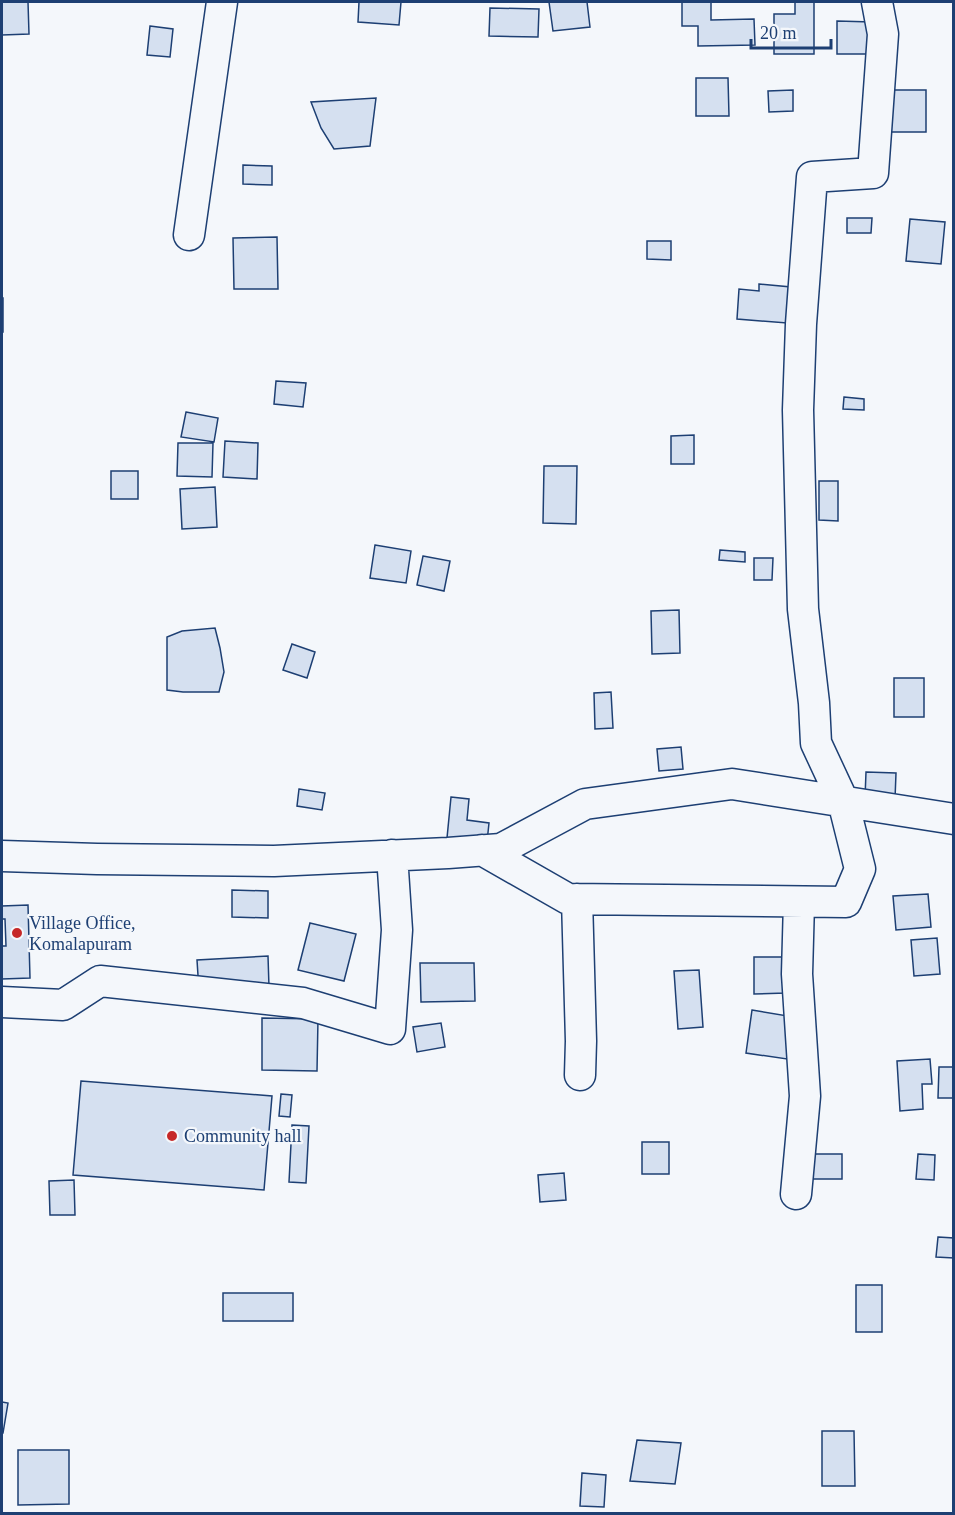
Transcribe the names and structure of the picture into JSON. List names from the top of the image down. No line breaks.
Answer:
{"places":["Village Office, Komalapuram","Community hall"],"scale_bar":"20 m"}
